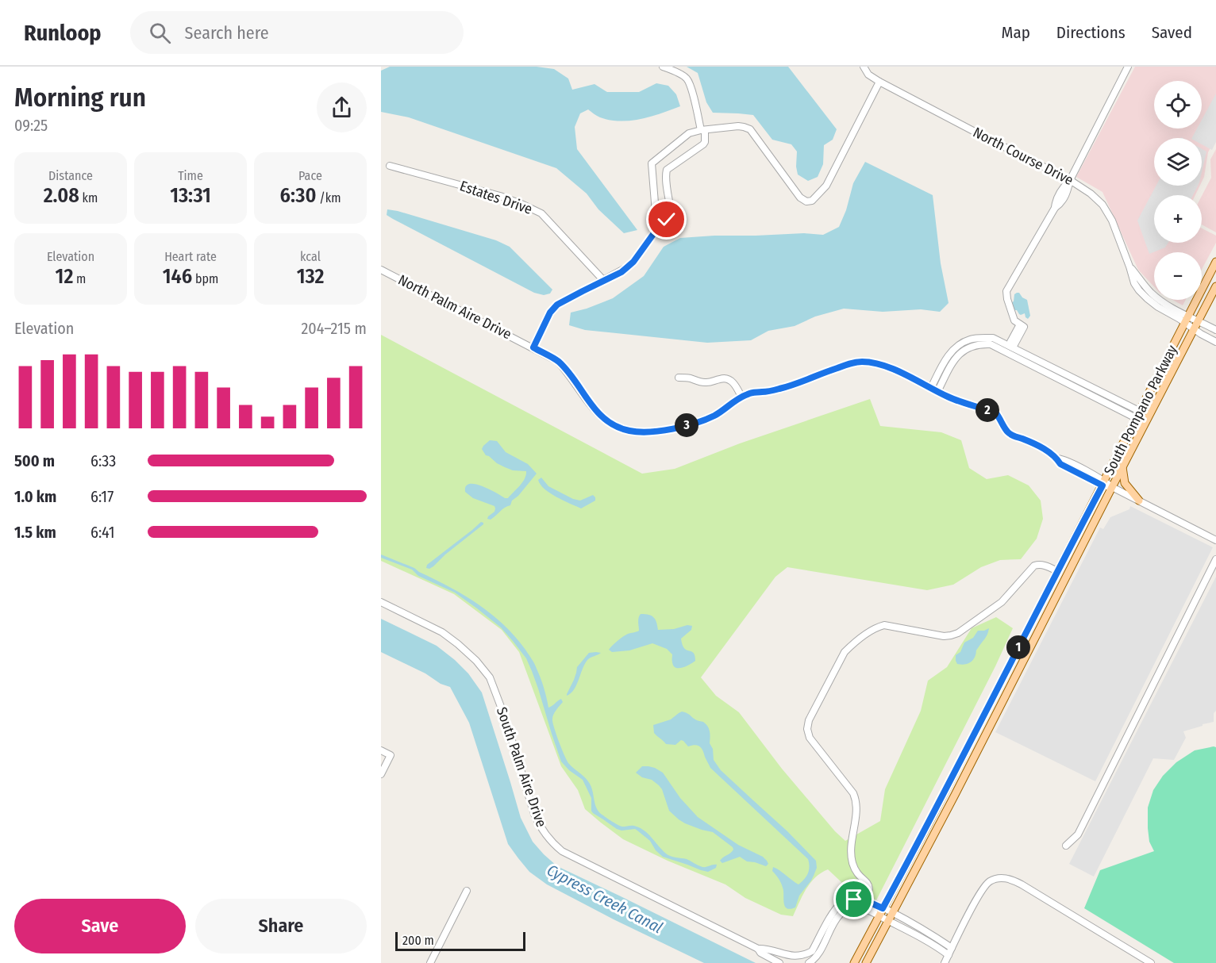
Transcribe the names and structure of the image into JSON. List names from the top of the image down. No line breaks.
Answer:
{"streets":{"main road":["South Pompano Parkway"],"street":["North Course Drive","Estates Drive","North Palm Aire Drive","South Palm Aire Drive"]},"crossings":[["North Course Drive","South Pompano Parkway"],["North Palm Aire Drive","South Pompano Parkway"],["South Pompano Parkway","South Palm Aire Drive"]],"water":["Cypress Creek Canal"],"scale_bar":"200 m","page":{"header":"Runloop","search":"Search here","nav":["Map","Directions","Saved"],"heading":["Morning run","09:25"],"map_buttons":["+","−"],"stats":[["Distance","2.08 km"],["Time","13:31"],["Pace","6:30 /km"],["Elevation","12 m"],["Heart rate","146 bpm"],["kcal","132"]],"chart":["Elevation","204–215 m"],"pins":["2","3","1"],"list":[{"name":"500 m","note":"6:33"},{"name":"1.0 km","note":"6:17"},{"name":"1.5 km","note":"6:41"}],"buttons":["Save","Share"],"scale":"200 m"}}
